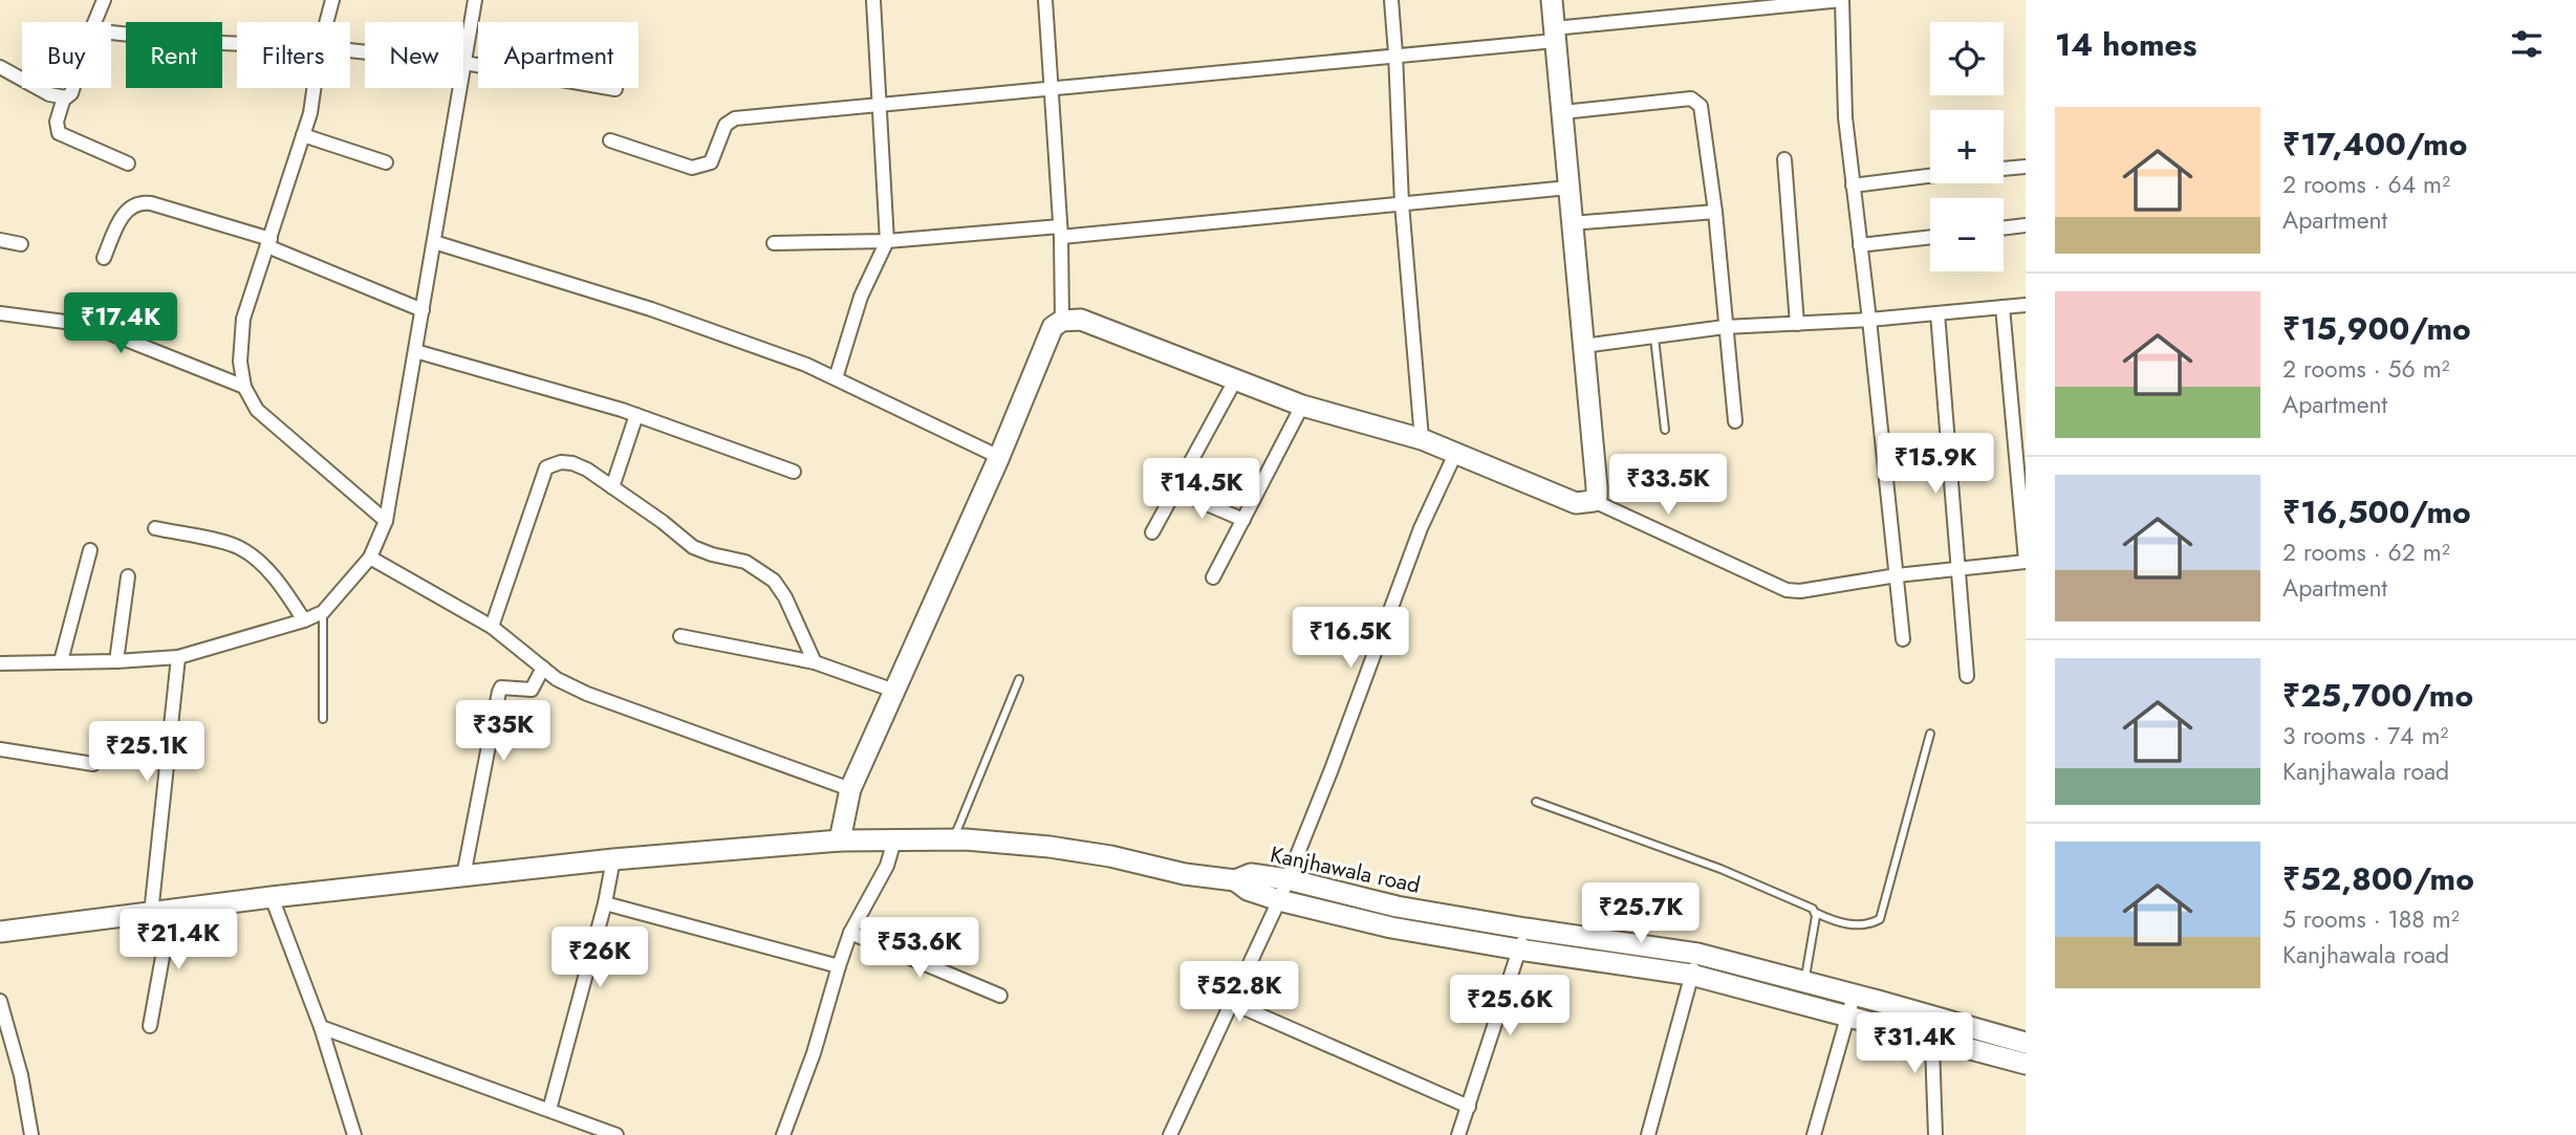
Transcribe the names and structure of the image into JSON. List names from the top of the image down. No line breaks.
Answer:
{"streets":{"main road":["Kanjhawala road"]},"page":{"heading":"14 homes","map_buttons":["+","−"],"chip":["Buy","Rent","Filters","New","Apartment"],"list":[{"name":"₹17,400/mo","note":"2 rooms · 64 m² · Apartment"},{"name":"₹15,900/mo","note":"2 rooms · 56 m² · Apartment"},{"name":"₹16,500/mo","note":"2 rooms · 62 m² · Apartment"},{"name":"₹25,700/mo","note":"3 rooms · 74 m² · Kanjhawala road"},{"name":"₹52,800/mo","note":"5 rooms · 188 m² · Kanjhawala road"}],"price":["₹17.4K","₹15.9K","₹33.5K","₹14.5K","₹16.5K","₹35K","₹25.1K","₹25.7K","₹21.4K","₹53.6K","₹26K","₹52.8K","₹25.6K","₹31.4K"]}}
